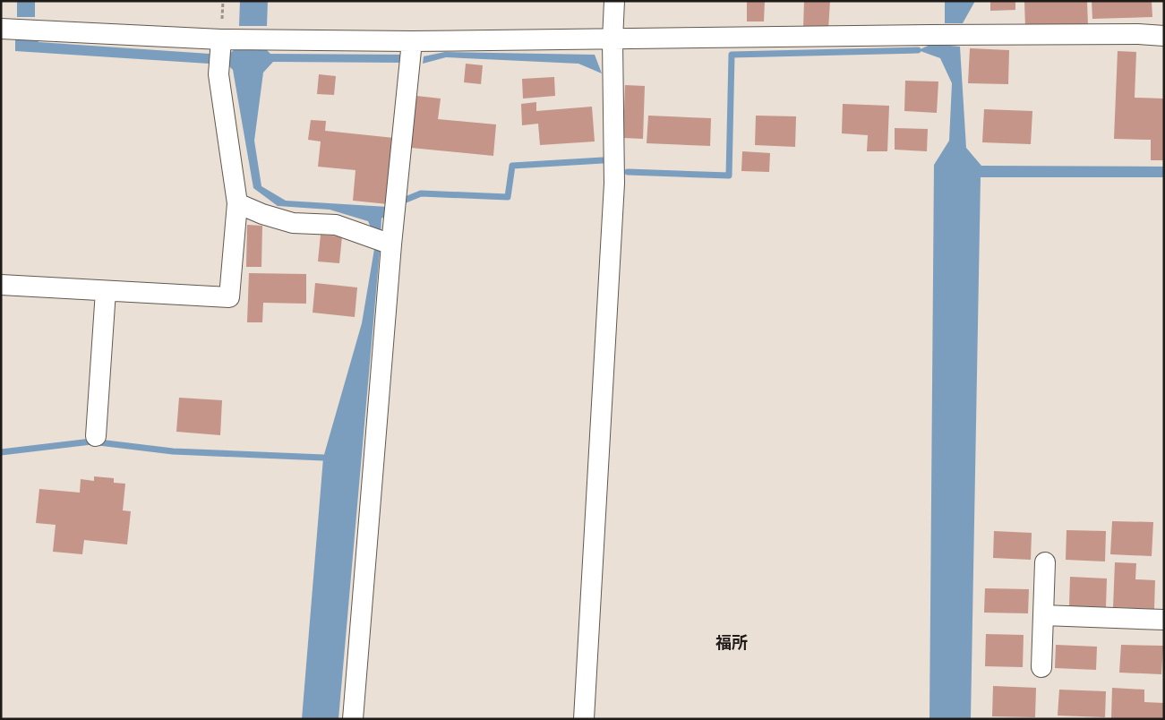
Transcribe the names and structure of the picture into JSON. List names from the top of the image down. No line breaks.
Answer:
{"districts":["福所"]}
